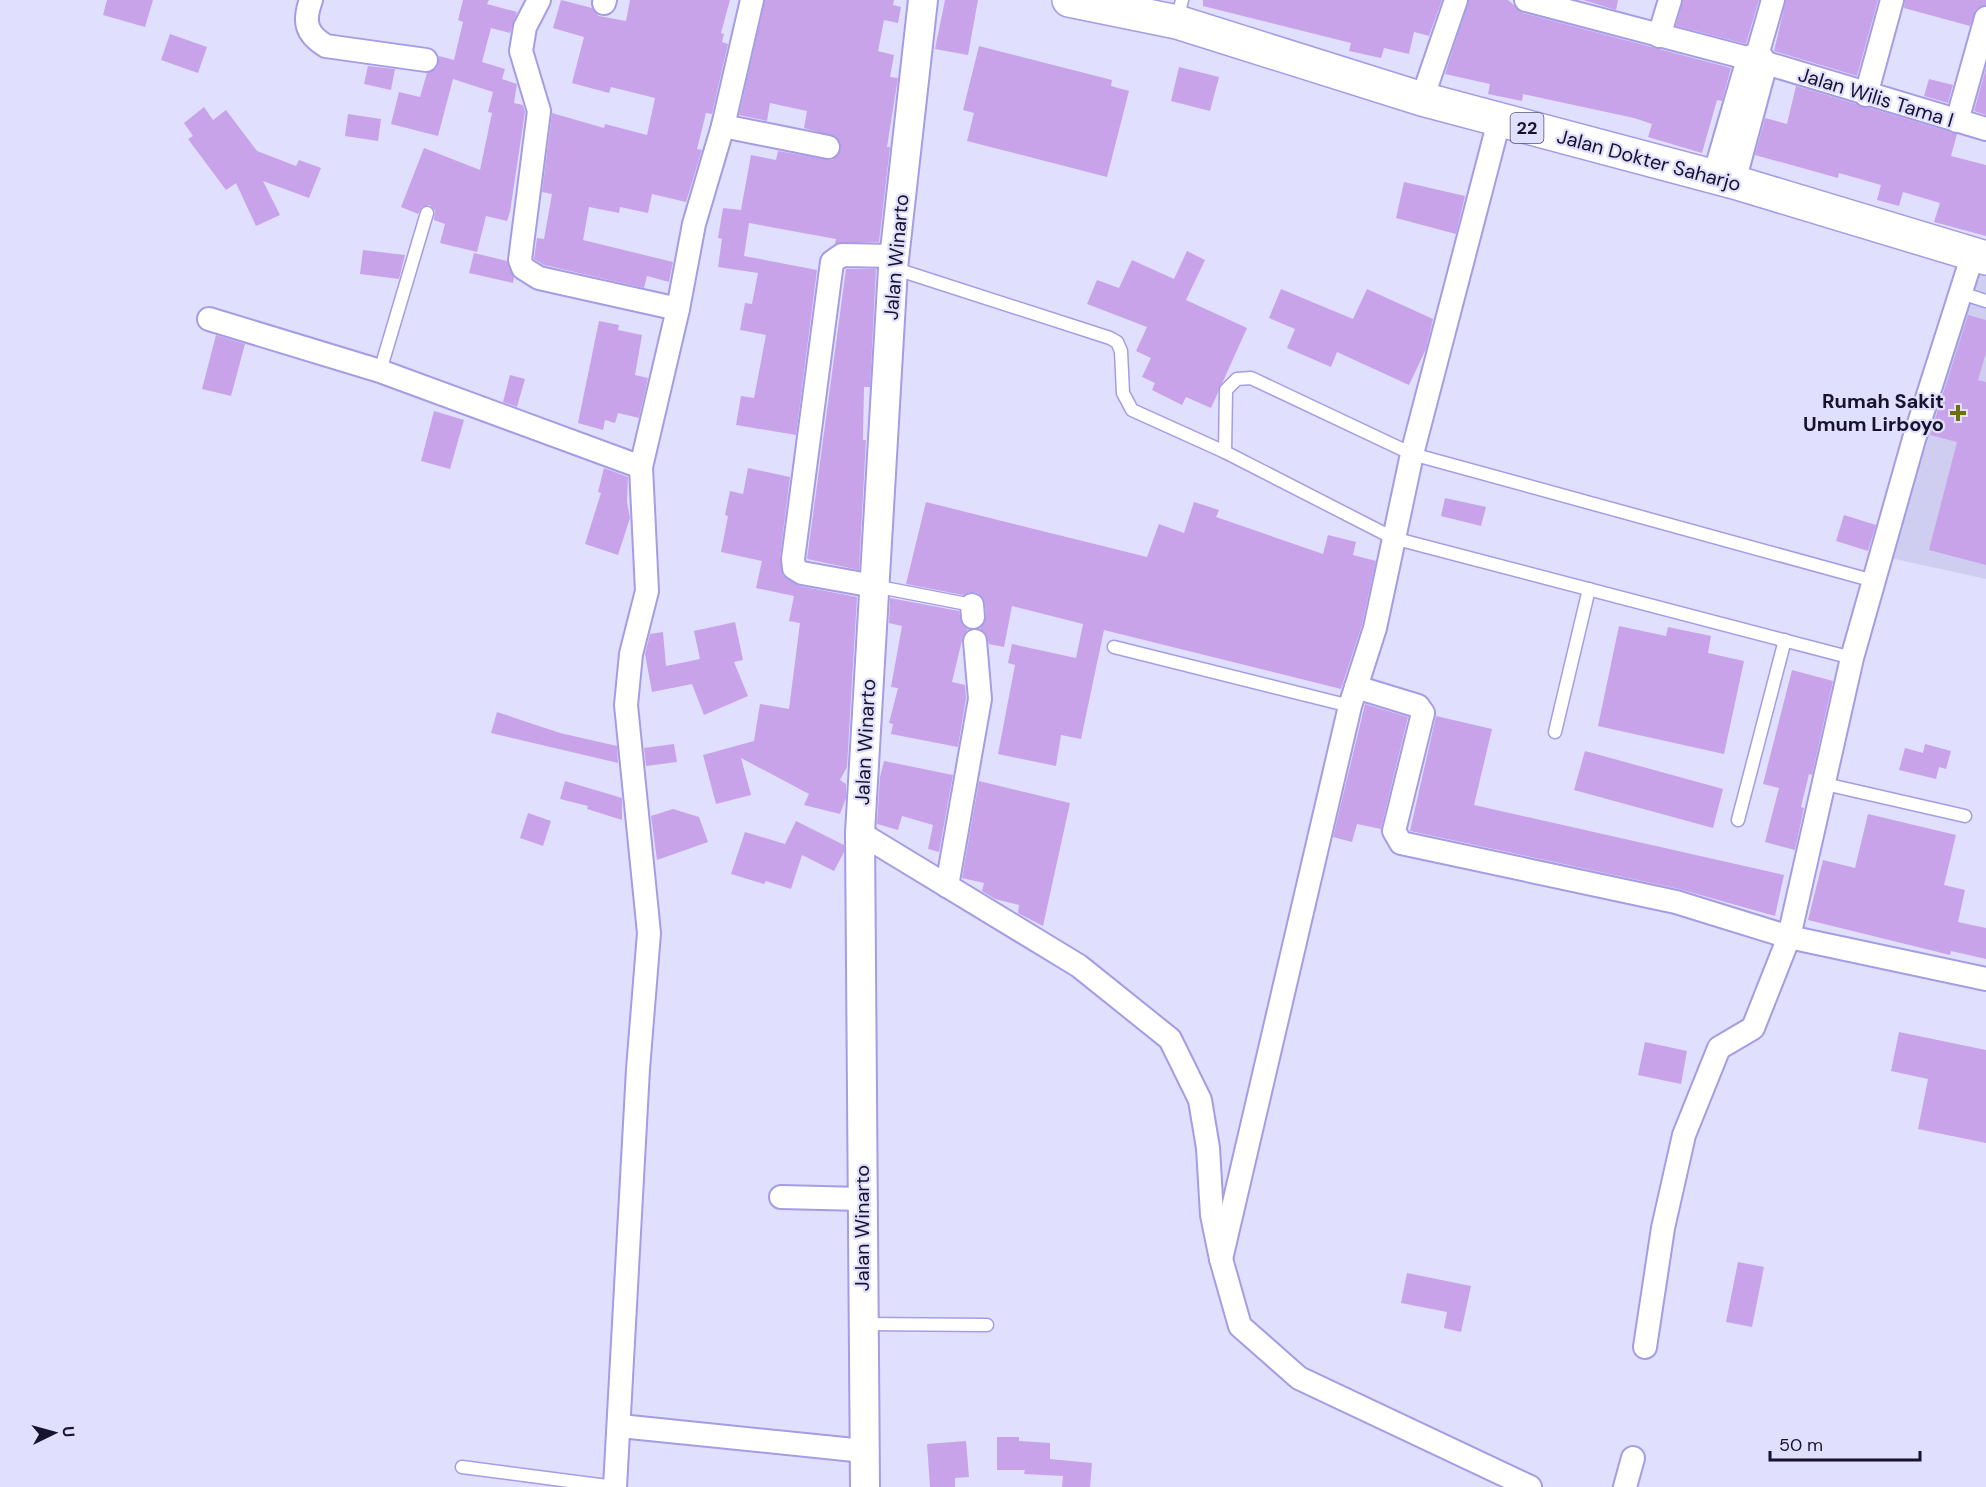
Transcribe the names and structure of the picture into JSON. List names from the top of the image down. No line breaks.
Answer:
{"streets":{"highway":["22","Jalan Dokter Saharjo"],"street":["Jalan Wilis Tama I","Jalan Winarto"]},"places":{"health":["Rumah Sakit Umum Lirboyo"]},"scale_bar":"50 m","north":"right"}
